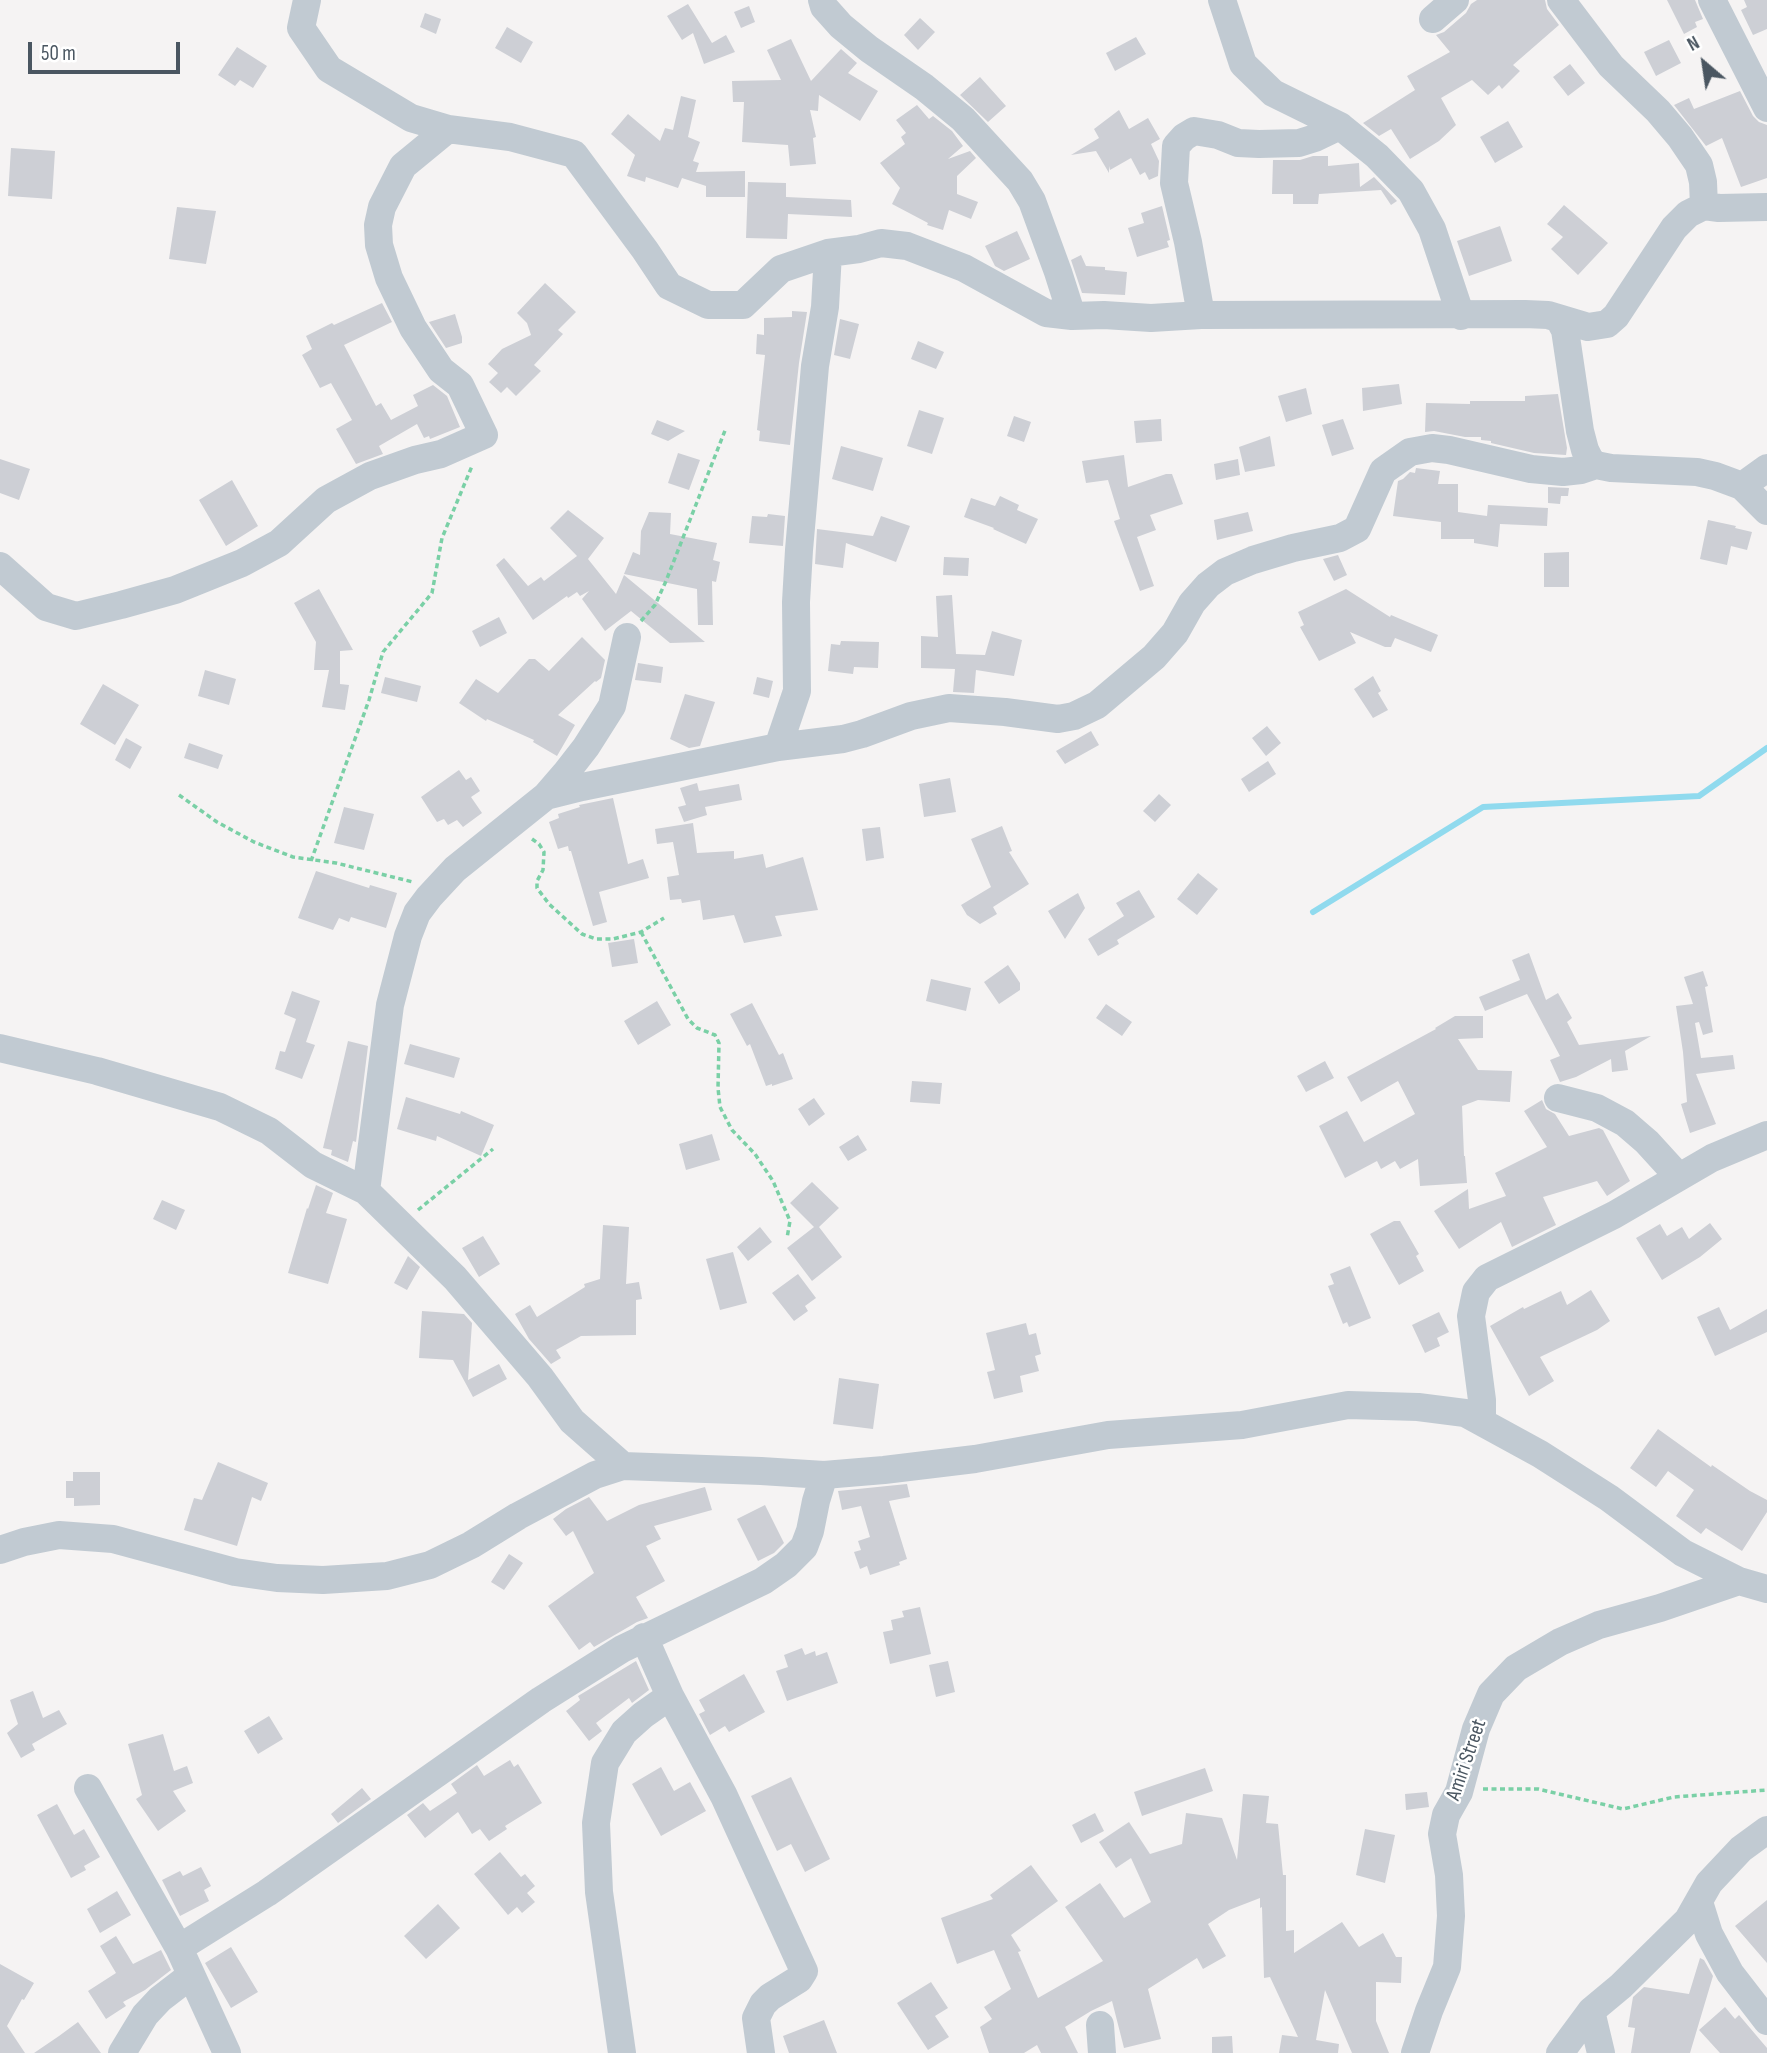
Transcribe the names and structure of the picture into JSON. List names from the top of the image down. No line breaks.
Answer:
{"streets":{"street":["Amiri Street"]},"scale_bar":"50 m","north":"top left"}
